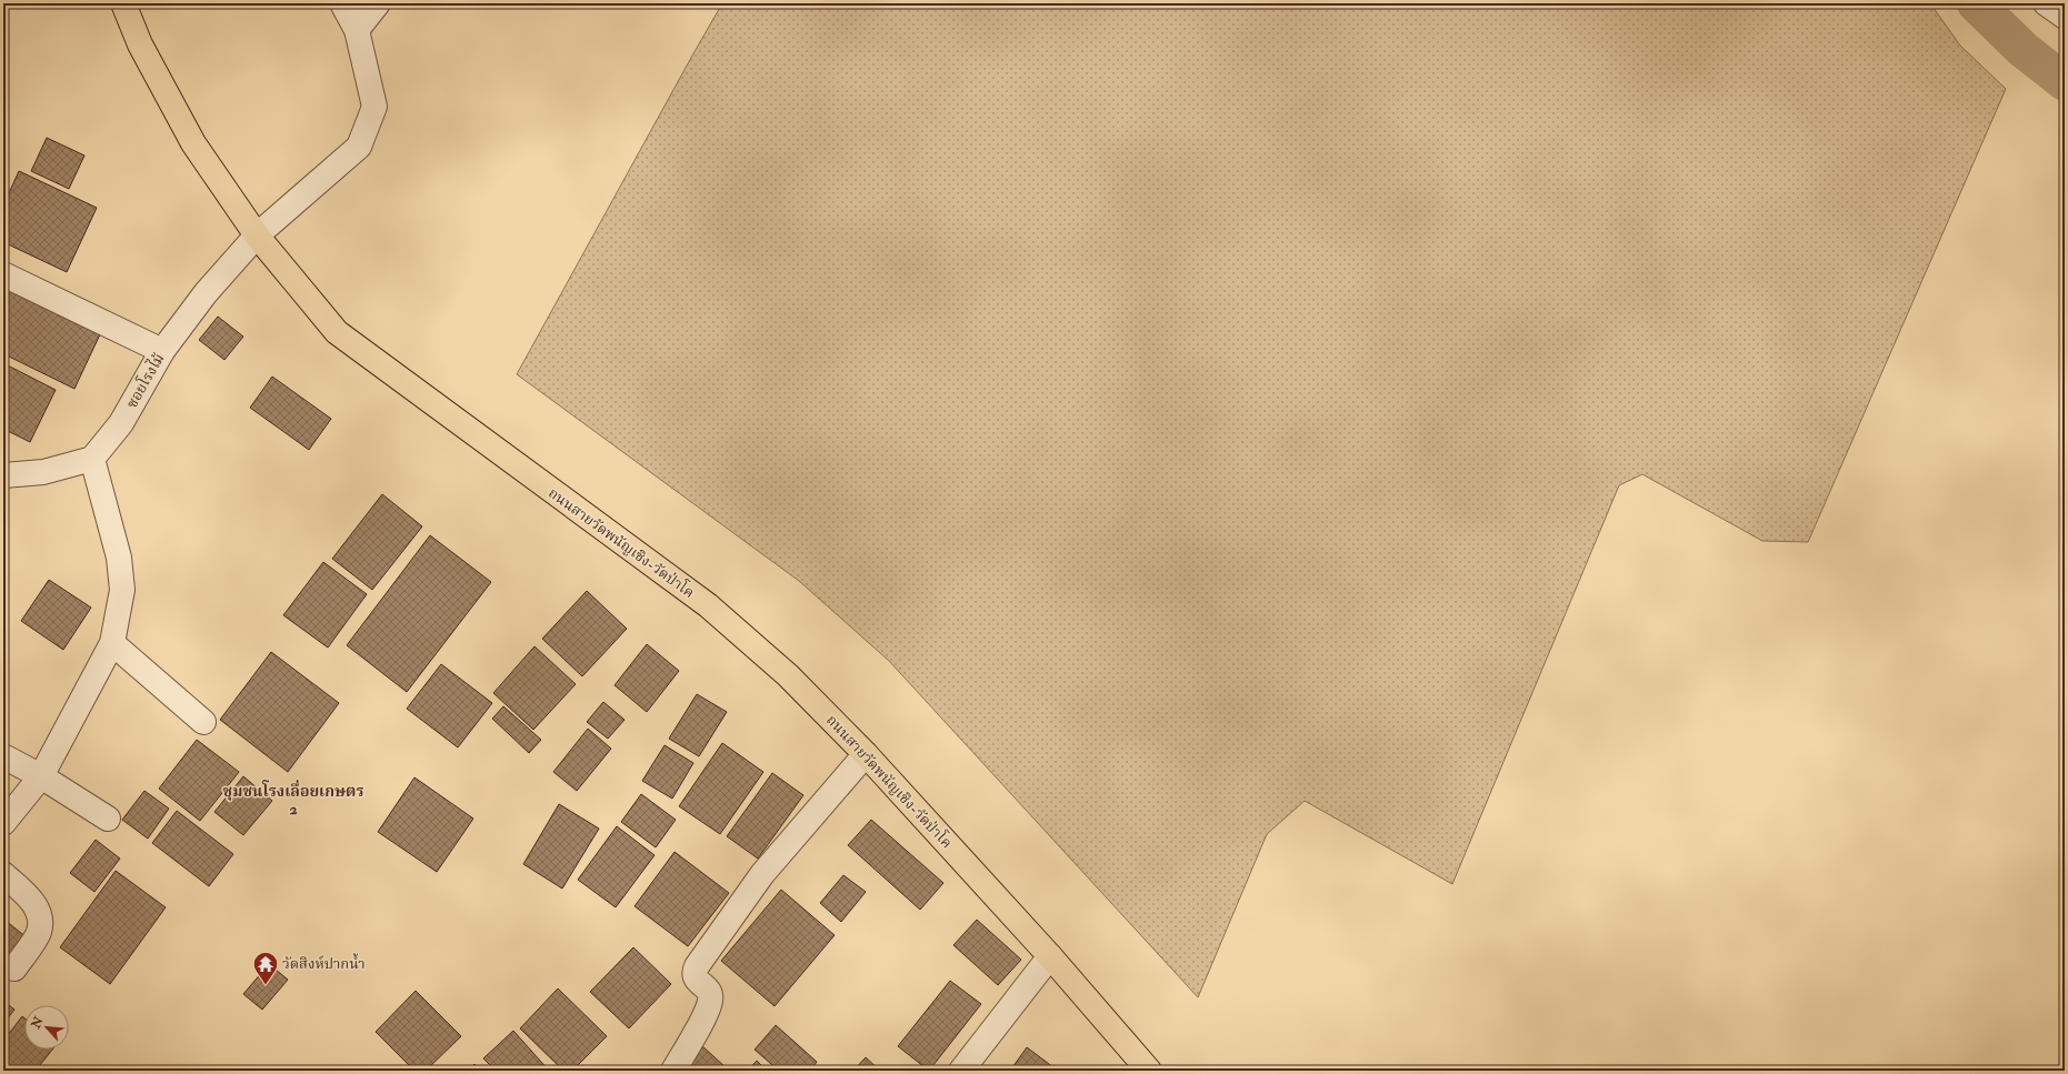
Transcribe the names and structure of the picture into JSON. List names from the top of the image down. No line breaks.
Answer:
{"streets":{"main road":["ถนนสายวัดพนัญเชิง-วัดป่าโค"],"street":["ซอยโรงไม้"]},"crossings":[["ซอยโรงไม้","ถนนสายวัดพนัญเชิง-วัดป่าโค"]],"districts":["ชุมชนโรงเลื่อยเกษตร 2"],"places":{"temple":["วัดสิงห์ปากน้ำ"]},"north":"top left"}
